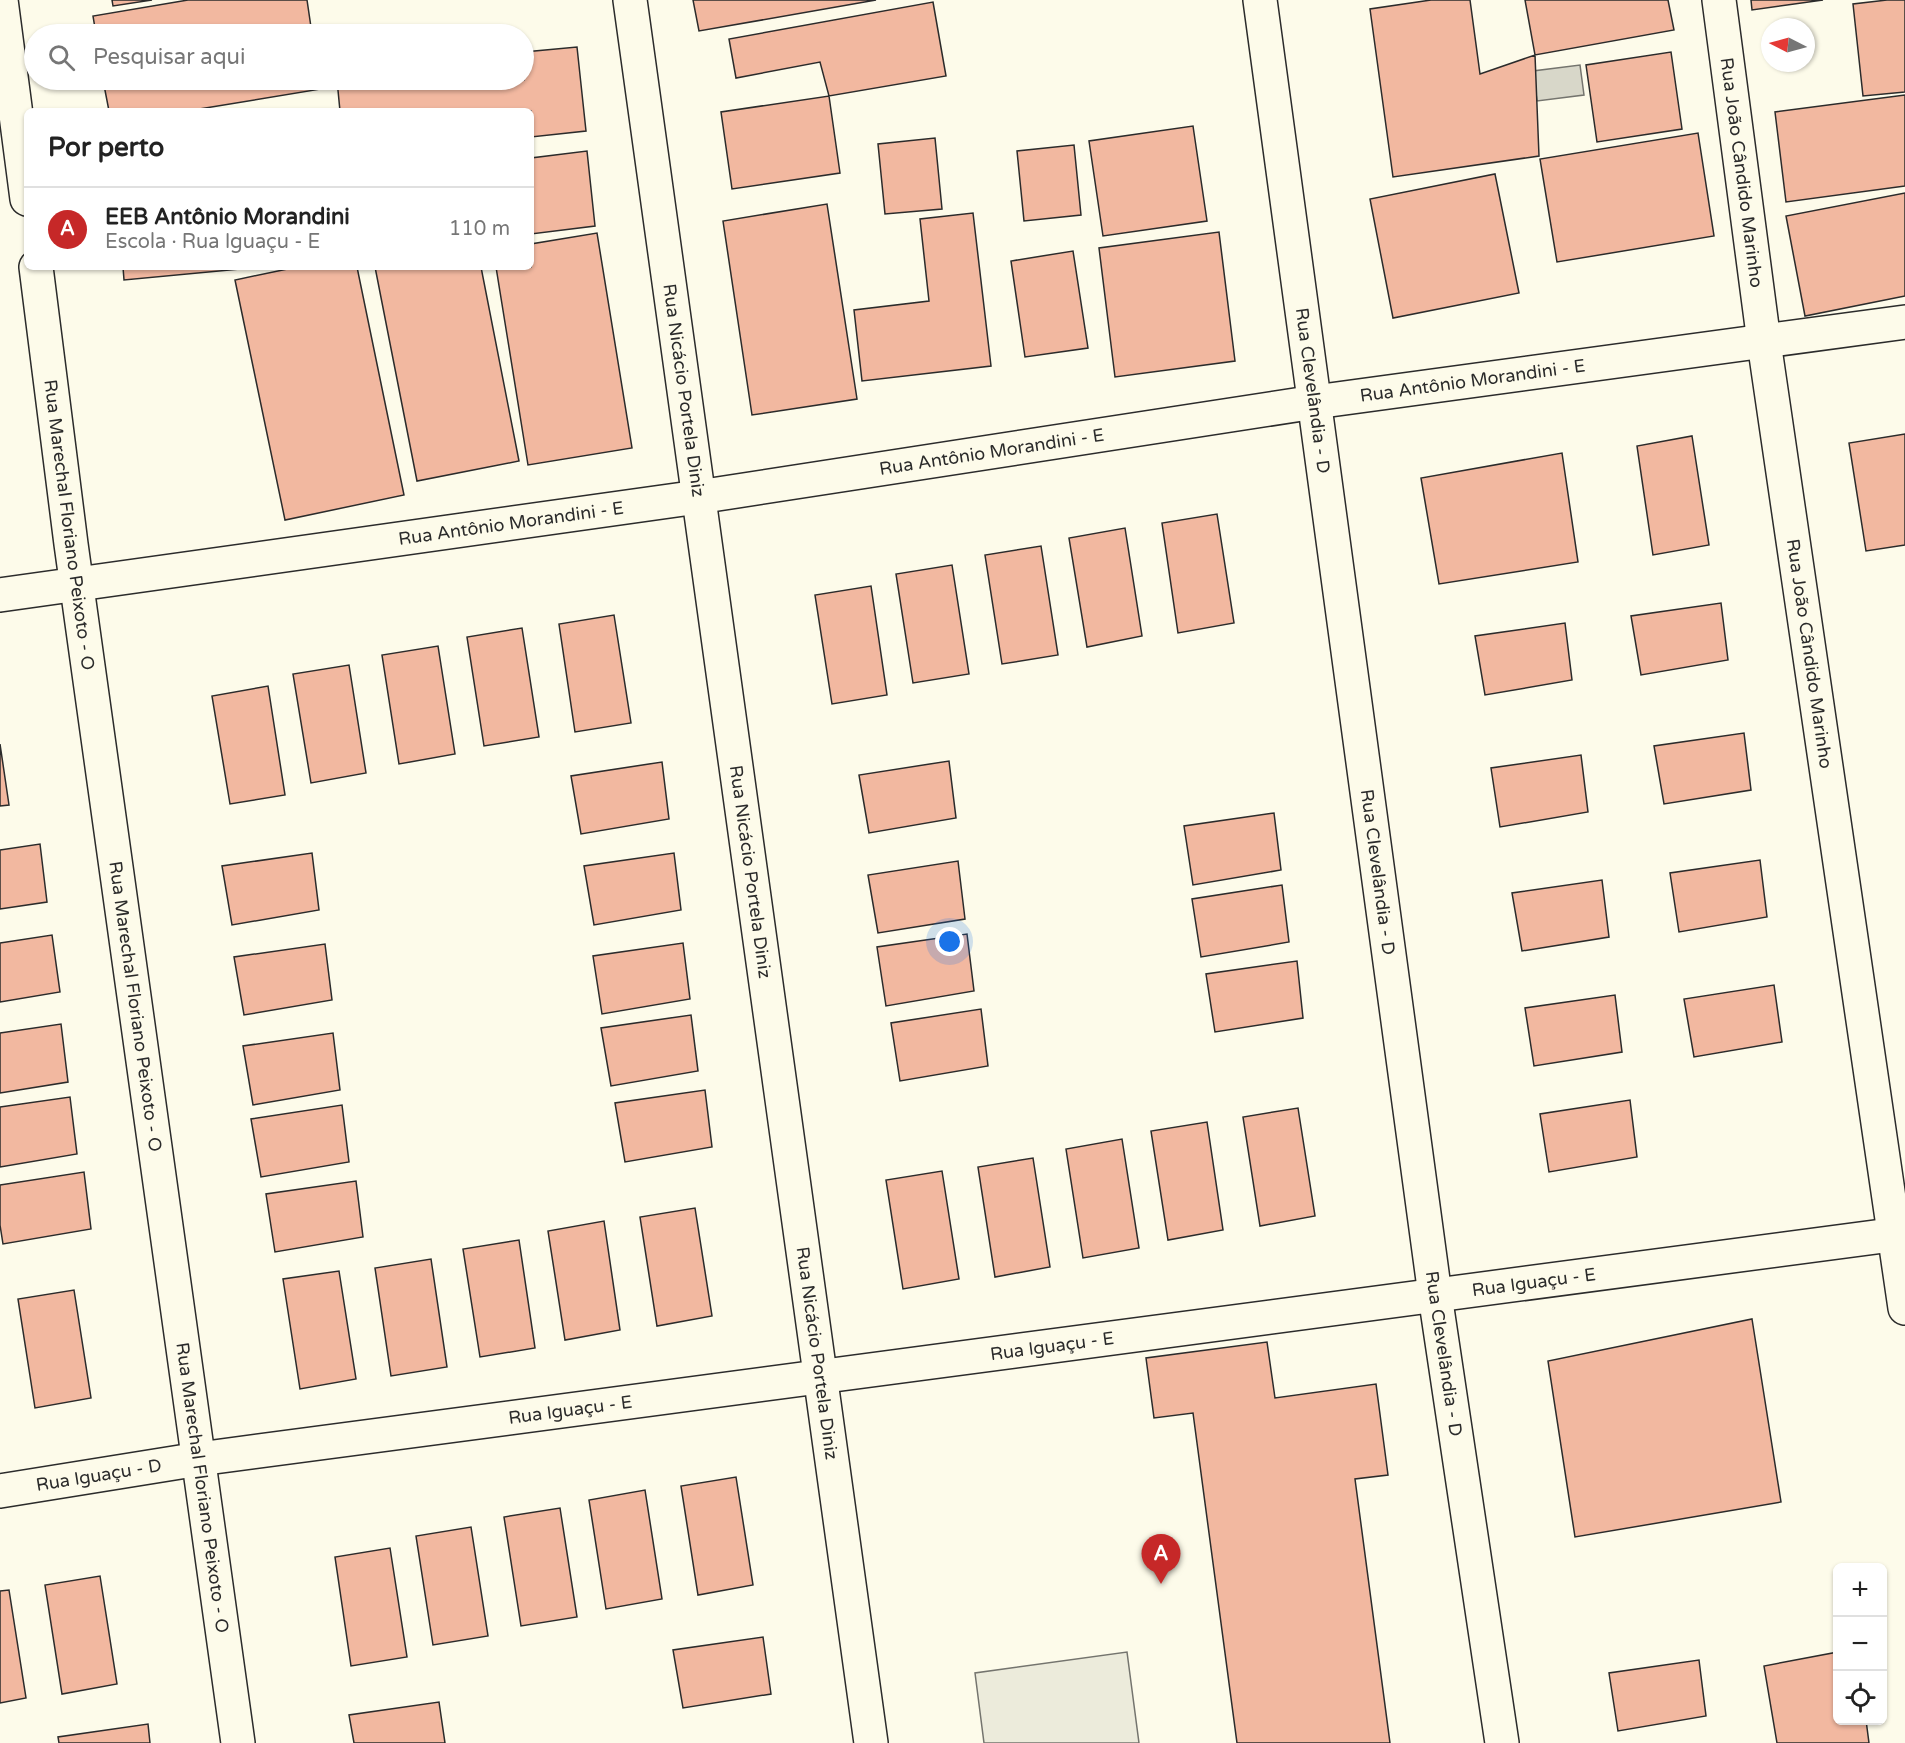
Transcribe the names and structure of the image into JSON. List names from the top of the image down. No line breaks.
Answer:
{"streets":{"street":["Rua João Cândido Marinho","Rua Antônio Morandini - E","Rua Nicácio Portela Diniz","Rua Clevelândia - D","Rua Marechal Floriano Peixoto - O","Rua Iguaçu - E","Rua Iguaçu - D"]},"crossings":[["Rua João Cândido Marinho","Rua Antônio Morandini - E"],["Rua João Cândido Marinho","Rua Iguaçu - E"],["Rua Antônio Morandini - E","Rua Nicácio Portela Diniz"],["Rua Antônio Morandini - E","Rua Clevelândia - D"],["Rua Antônio Morandini - E","Rua Marechal Floriano Peixoto - O"],["Rua Nicácio Portela Diniz","Rua Iguaçu - E"],["Rua Clevelândia - D","Rua Iguaçu - E"],["Rua Marechal Floriano Peixoto - O","Rua Iguaçu - E"],["Rua Marechal Floriano Peixoto - O","Rua Iguaçu - D"],["Rua Iguaçu - E","Rua Iguaçu - D"]],"north":"left","page":{"search":"Pesquisar aqui","heading":"Por perto","list":[{"mark":"A","name":"EEB Antônio Morandini","note":"Escola · Rua Iguaçu - E","value":"110 m"}],"pins":"A","map_buttons":["+","−"]}}
